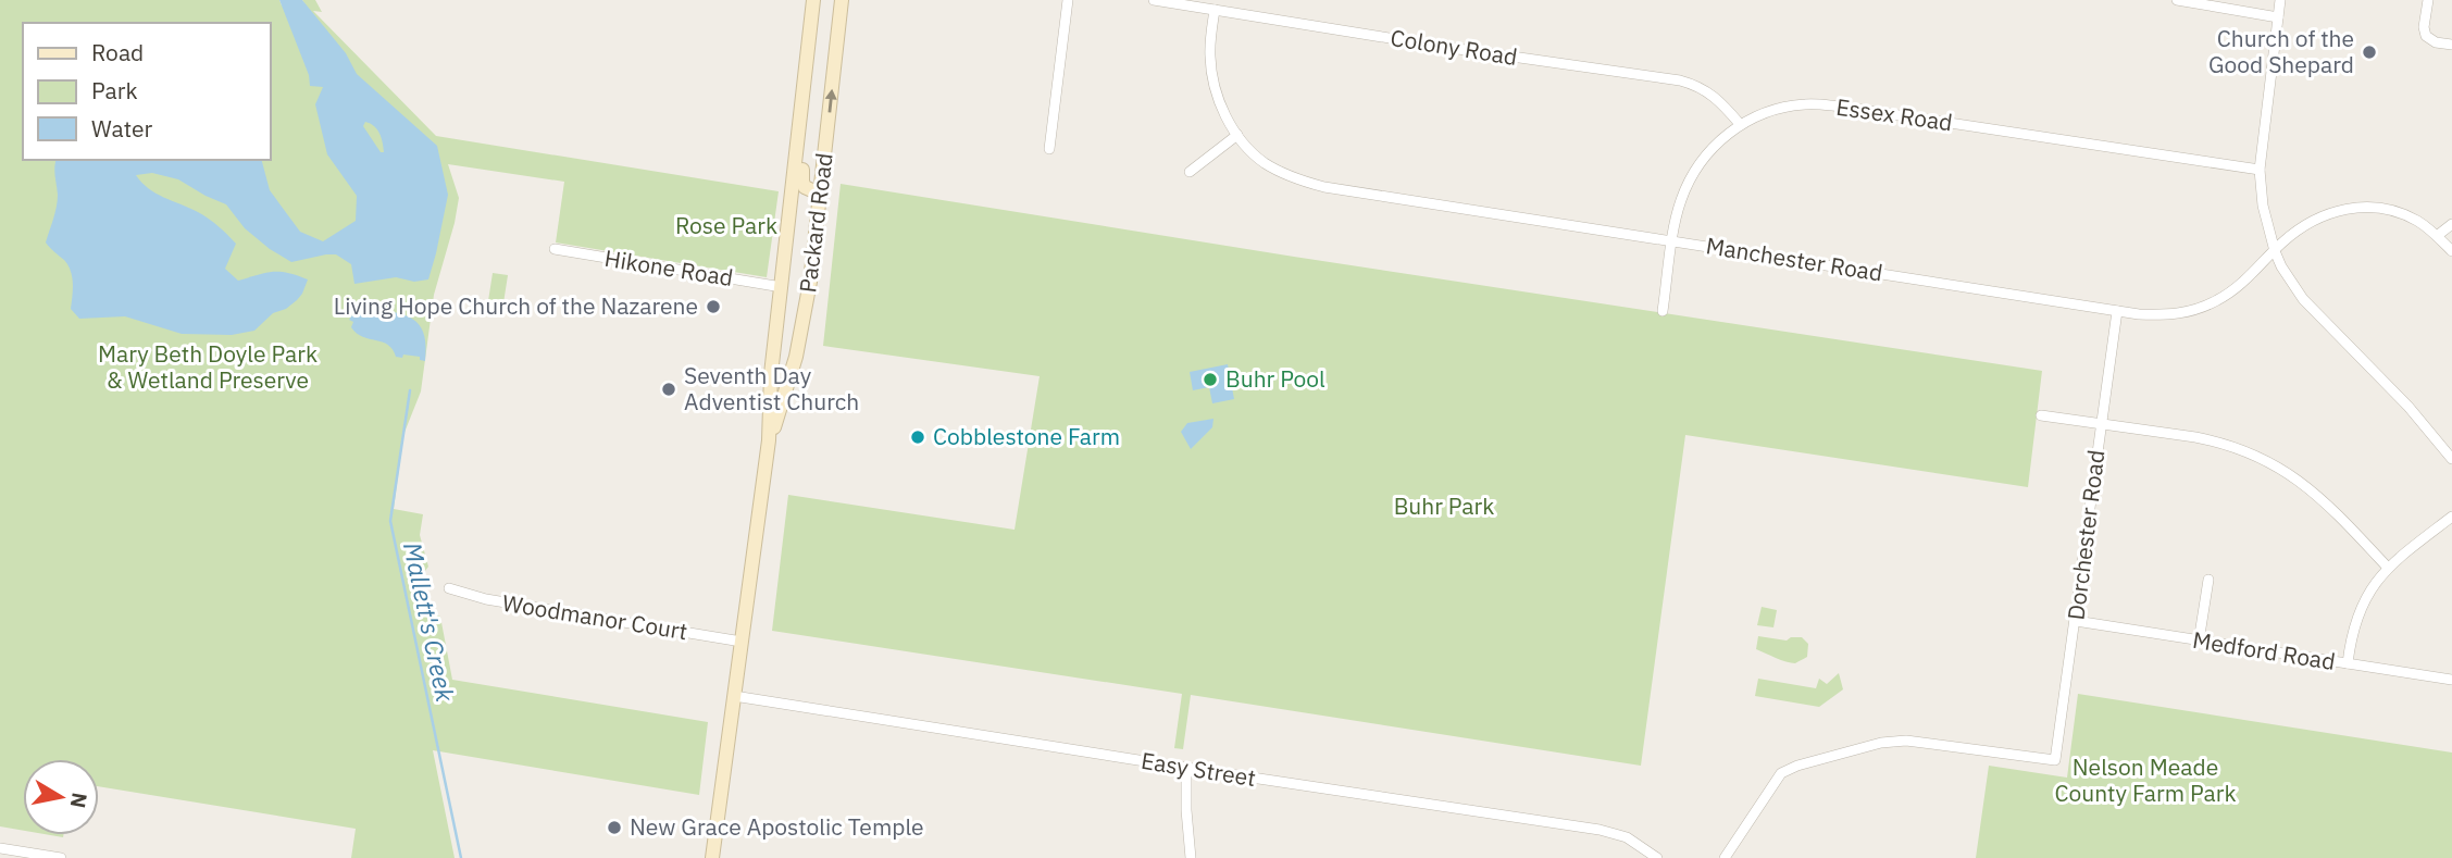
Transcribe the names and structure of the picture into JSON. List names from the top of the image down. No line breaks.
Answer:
{"streets":{"main road":["Packard Road"],"street":["Colony Road","Essex Road","Manchester Road","Hikone Road","Dorchester Road","Woodmanor Court","Medford Road","Easy Street"]},"crossings":[["Colony Road","Essex Road"],["Colony Road","Manchester Road"],["Essex Road","Manchester Road"],["Packard Road","Hikone Road"],["Packard Road","Woodmanor Court"],["Packard Road","Easy Street"],["Manchester Road","Dorchester Road"],["Dorchester Road","Medford Road"]],"water":["Mallett's Creek"],"parks":["Rose Park","Mary Beth Doyle Park & Wetland Preserve","Buhr Park","Nelson Meade County Farm Park"],"places":["Church of the Good Shepard","Living Hope Church of the Nazarene","Buhr Pool","Seventh Day Adventist Church","Cobblestone Farm","New Grace Apostolic Temple"],"legend":["Road","Park","Water"],"north":"right"}
